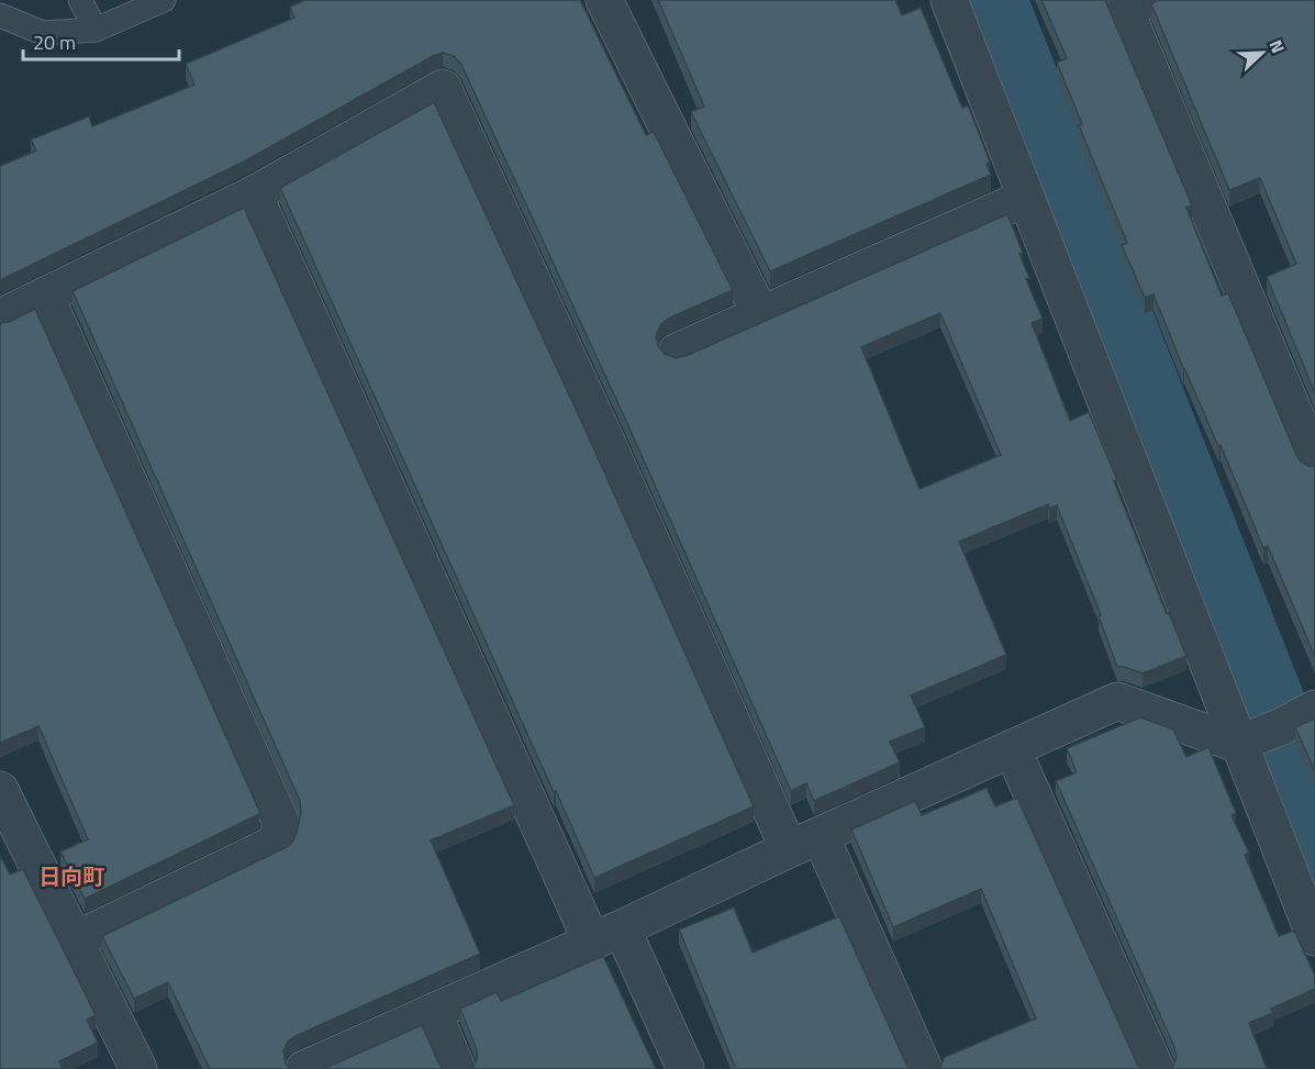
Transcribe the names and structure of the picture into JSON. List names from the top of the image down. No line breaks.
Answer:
{"districts":["日向町"],"scale_bar":"20 m","north":"top right"}
